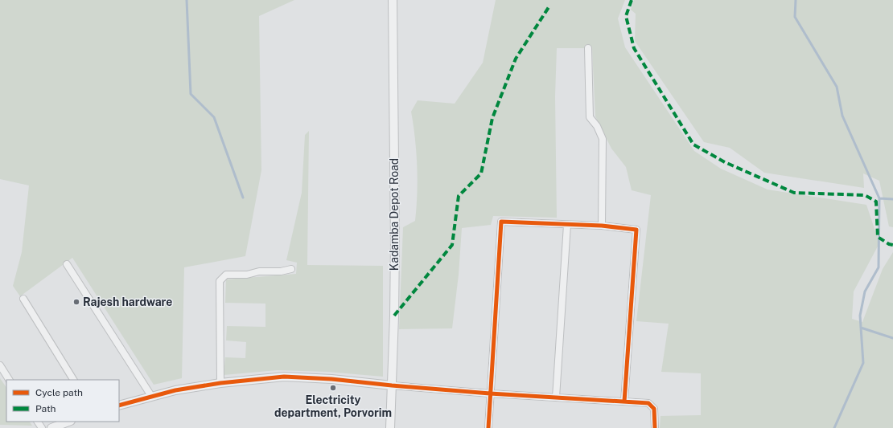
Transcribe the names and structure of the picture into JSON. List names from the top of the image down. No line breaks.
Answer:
{"streets":{"street":["Kadamba Depot Road"]},"places":["Rajesh hardware","Electricity department, Porvorim"],"legend":["Cycle path","Path"]}
